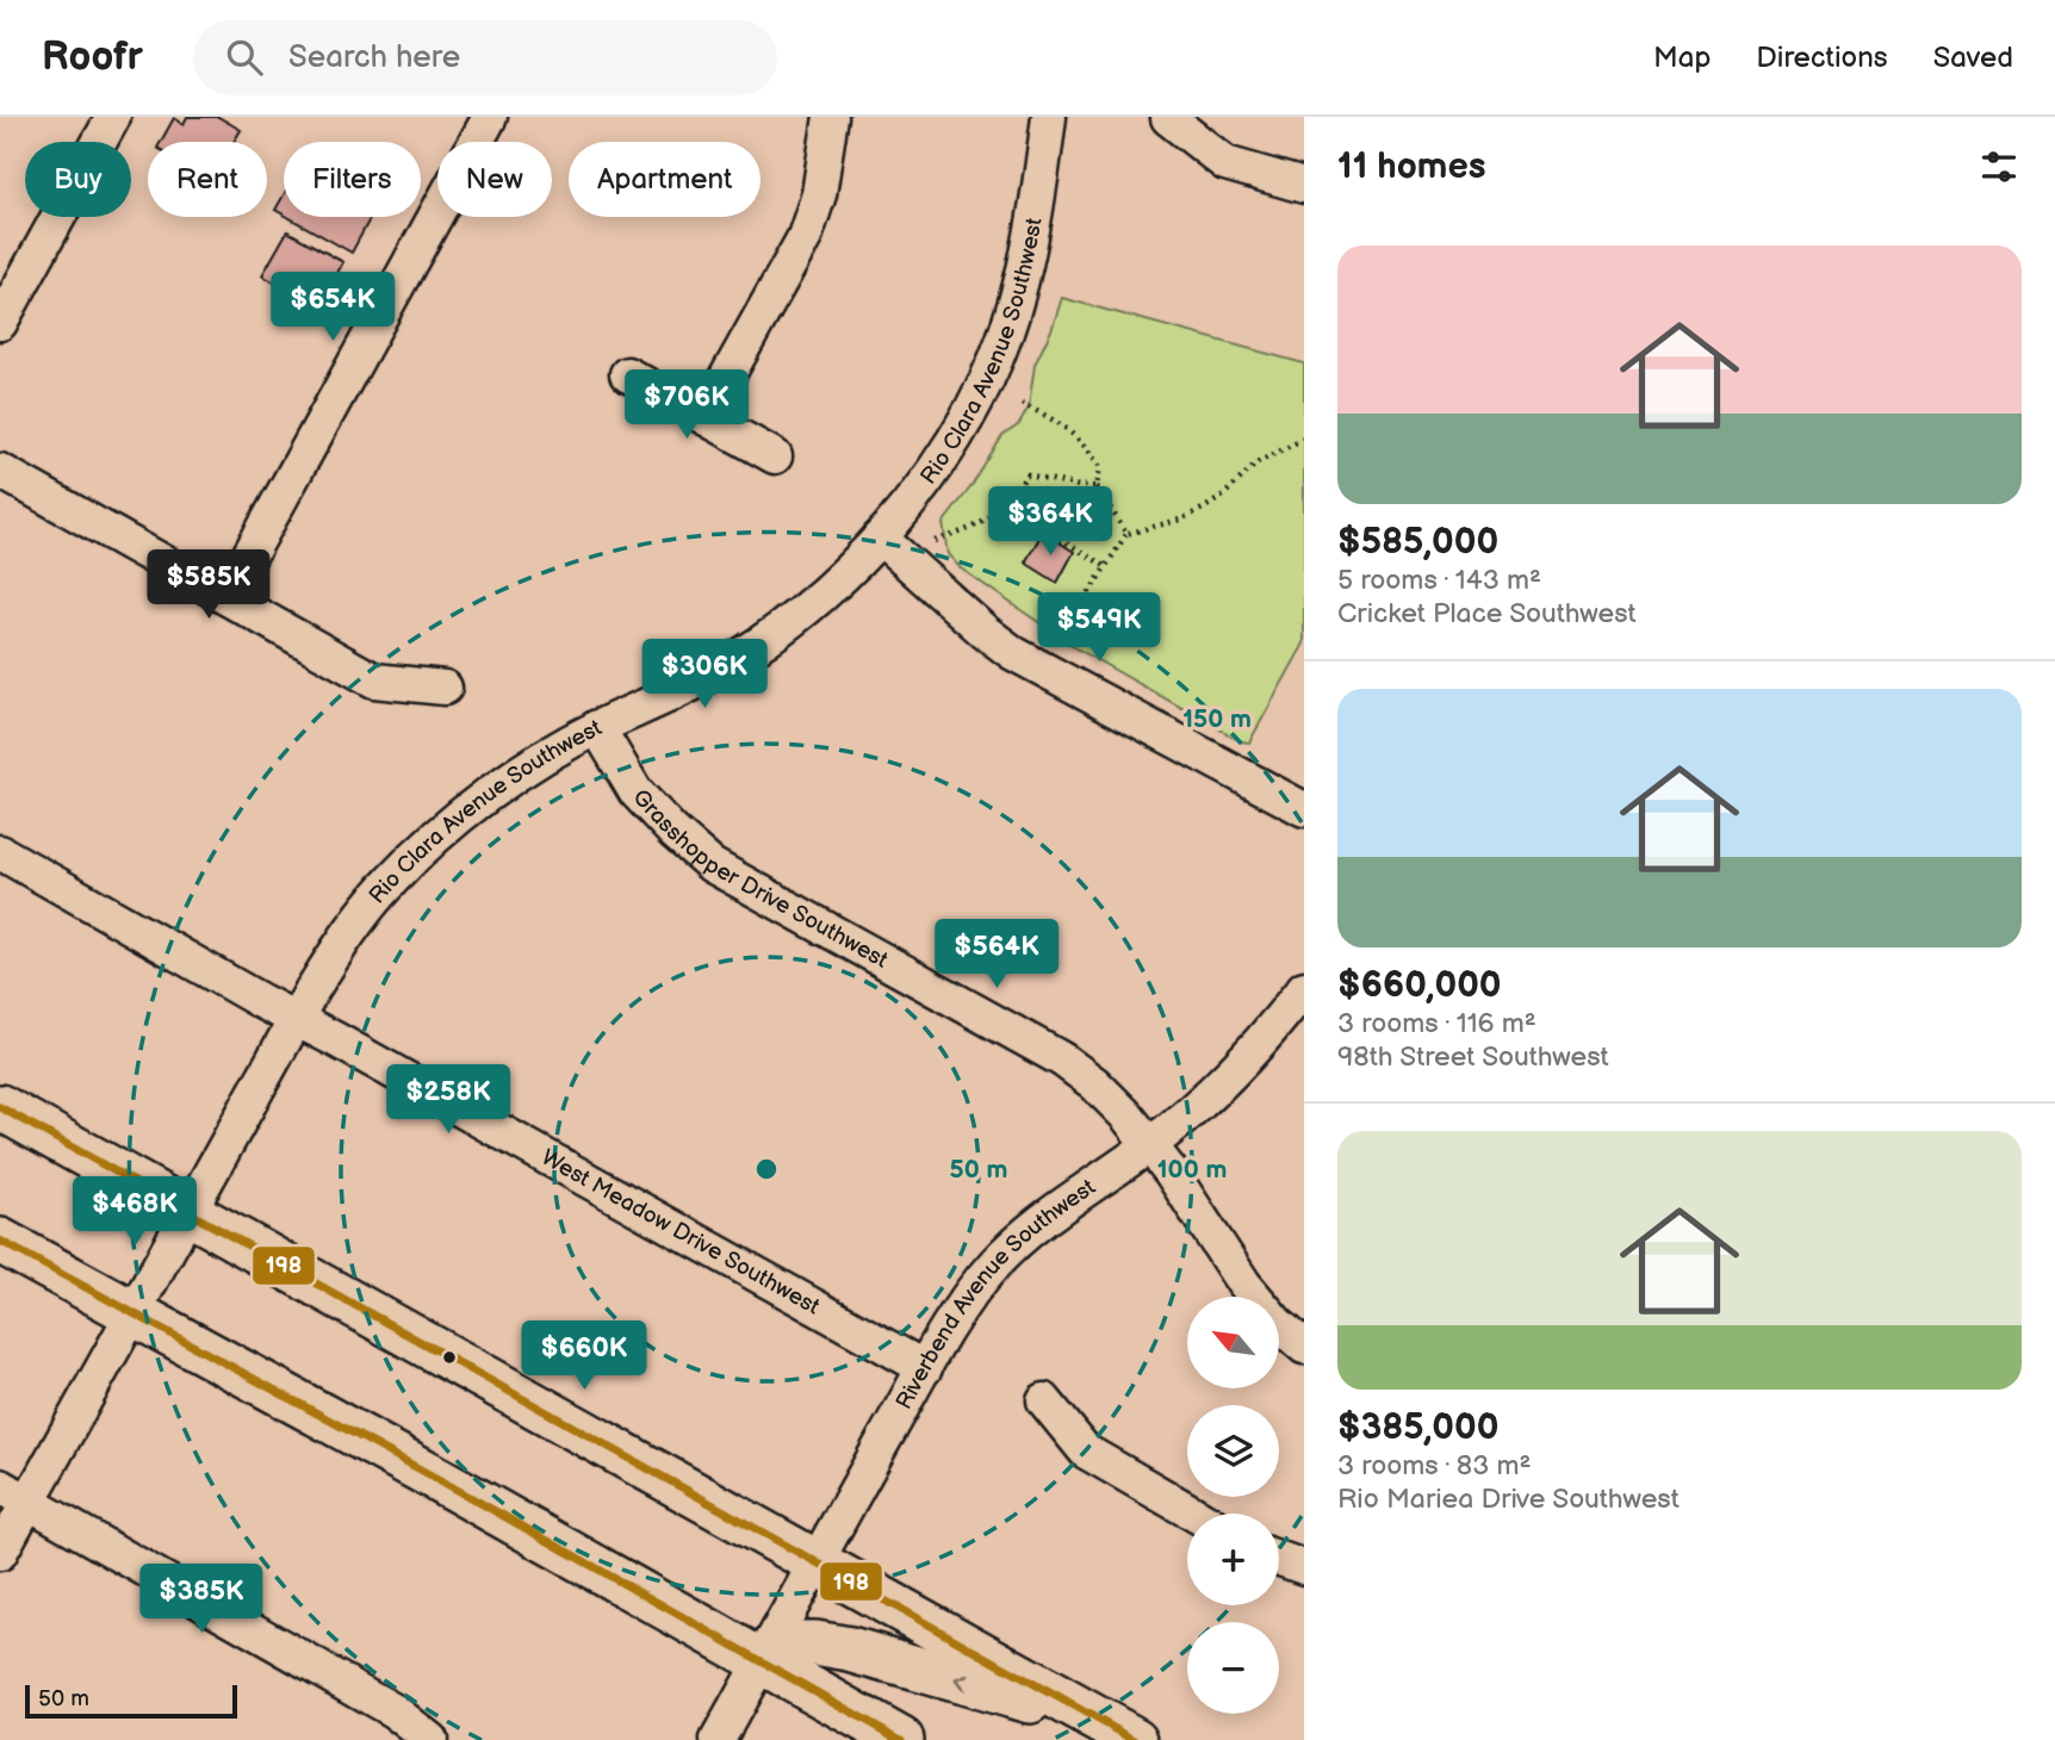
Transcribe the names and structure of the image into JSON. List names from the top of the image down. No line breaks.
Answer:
{"streets":{"street":["Rio Clara Avenue Southwest","Grasshopper Drive Southwest","West Meadow Drive Southwest","Riverbend Avenue Southwest"]},"crossings":[["Rio Clara Avenue Southwest","Grasshopper Drive Southwest"],["Rio Clara Avenue Southwest","West Meadow Drive Southwest"],["Grasshopper Drive Southwest","Riverbend Avenue Southwest"],["West Meadow Drive Southwest","Riverbend Avenue Southwest"]],"lines":["transit line 198"],"scale_bar":"50 m","north":"top left","page":{"header":"Roofr","search":"Search here","nav":["Map","Directions","Saved"],"heading":"11 homes","chip":["Buy","Rent","Filters","New","Apartment"],"list":[{"name":"$585,000","note":"5 rooms · 143 m² · Cricket Place Southwest"},{"name":"$660,000","note":"3 rooms · 116 m² · 98th Street Southwest"},{"name":"$385,000","note":"3 rooms · 83 m² · Rio Mariea Drive Southwest"}],"price":["$654K","$706K","$364K","$585K","$549K","$306K","$564K","$258K","$468K","$660K","$385K"],"map_buttons":["+","−"],"scale":"50 m"},"rings":["150 m","50 m","100 m"]}
